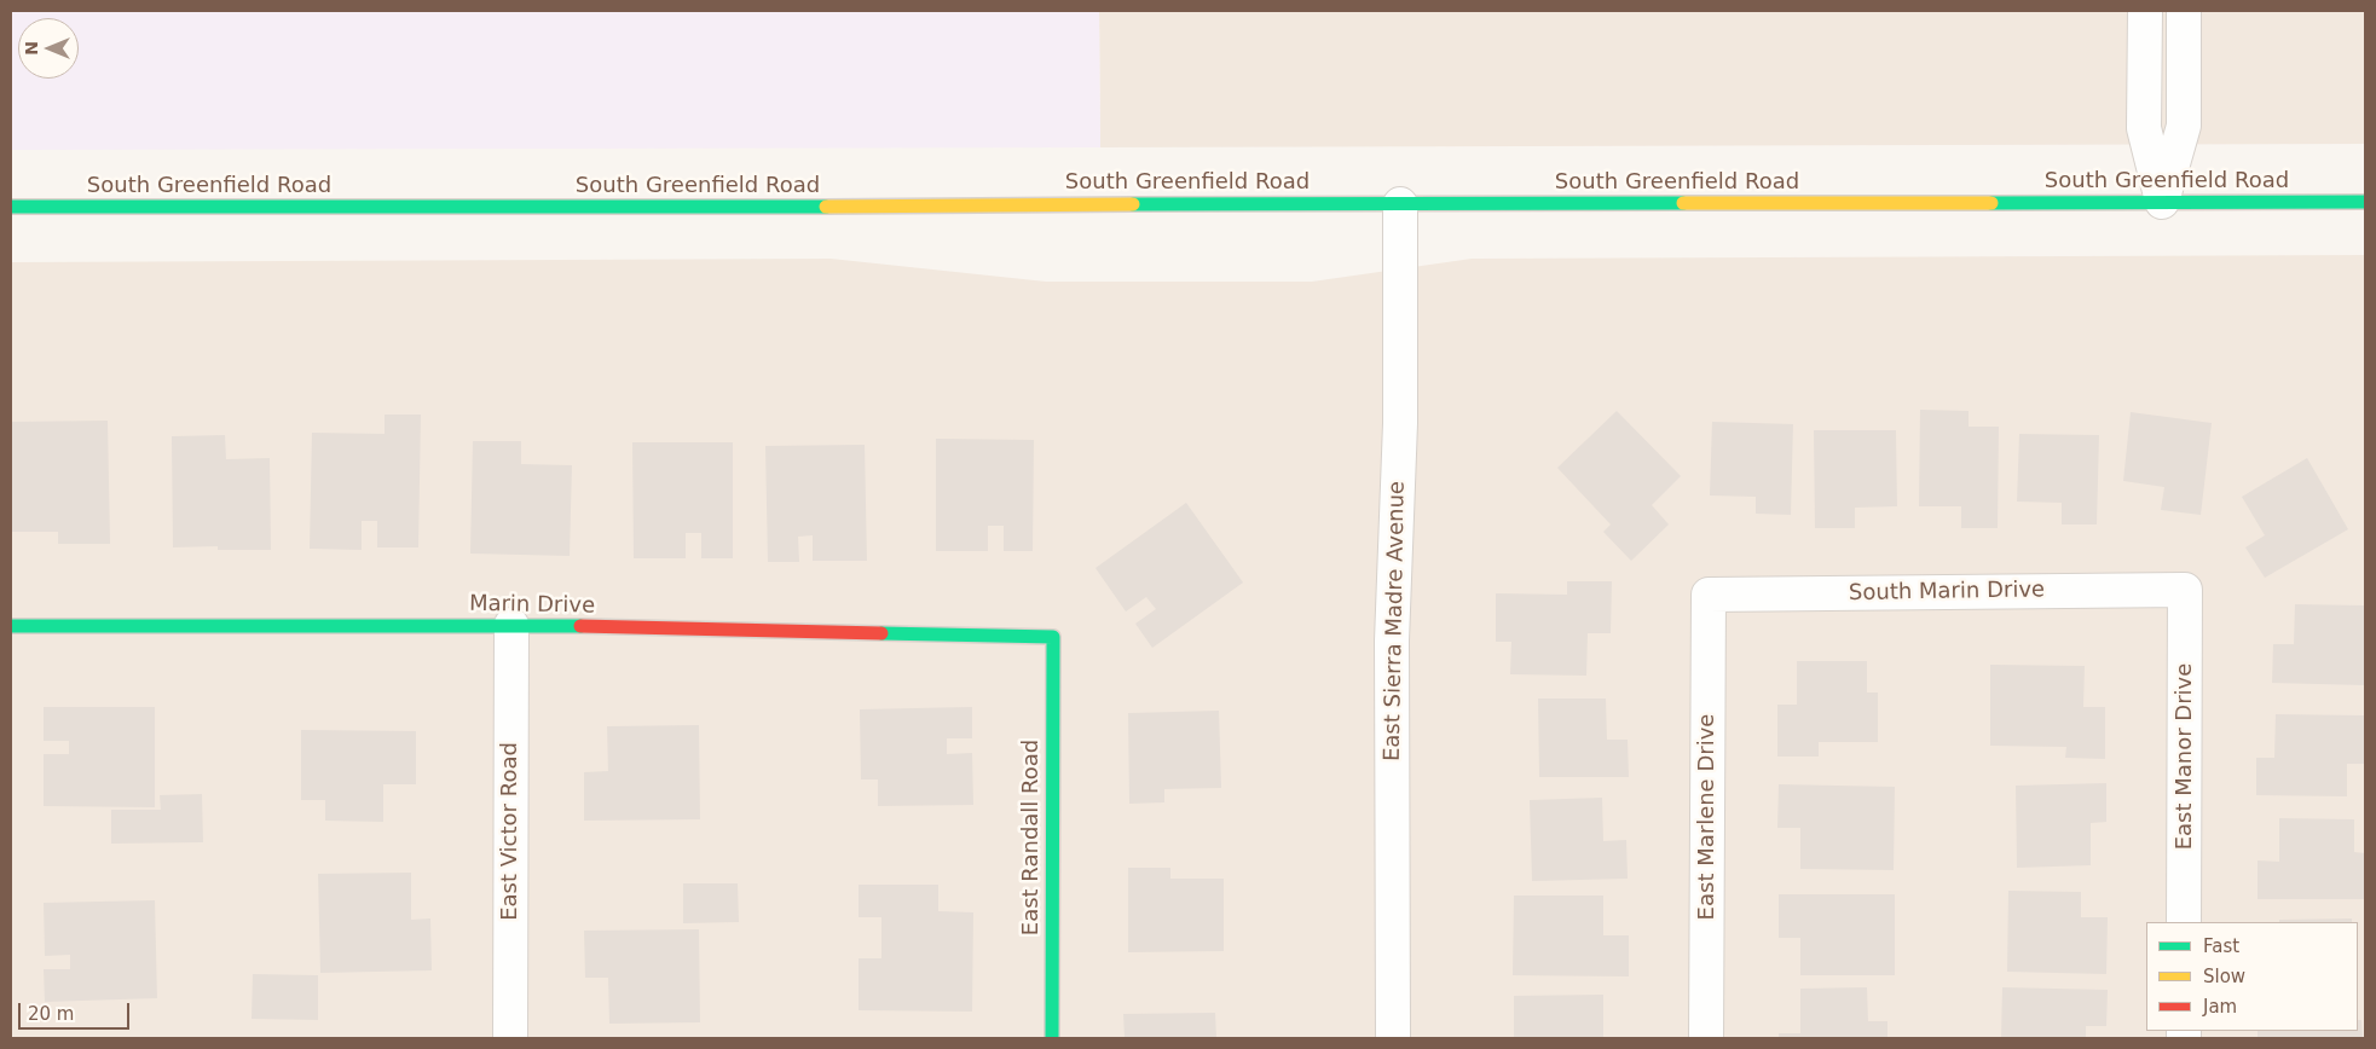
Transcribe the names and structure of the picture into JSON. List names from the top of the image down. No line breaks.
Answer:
{"streets":{"main road":["South Greenfield Road","Marin Drive","East Randall Road"],"street":["South Marin Drive","East Sierra Madre Avenue","East Manor Drive","East Marlene Drive","East Victor Road"]},"crossings":[["South Greenfield Road","East Sierra Madre Avenue"],["South Marin Drive","East Manor Drive"],["South Marin Drive","East Marlene Drive"],["Marin Drive","East Victor Road"],["Marin Drive","East Randall Road"]],"legend":["Fast","Slow","Jam"],"scale_bar":"20 m","north":"left"}
